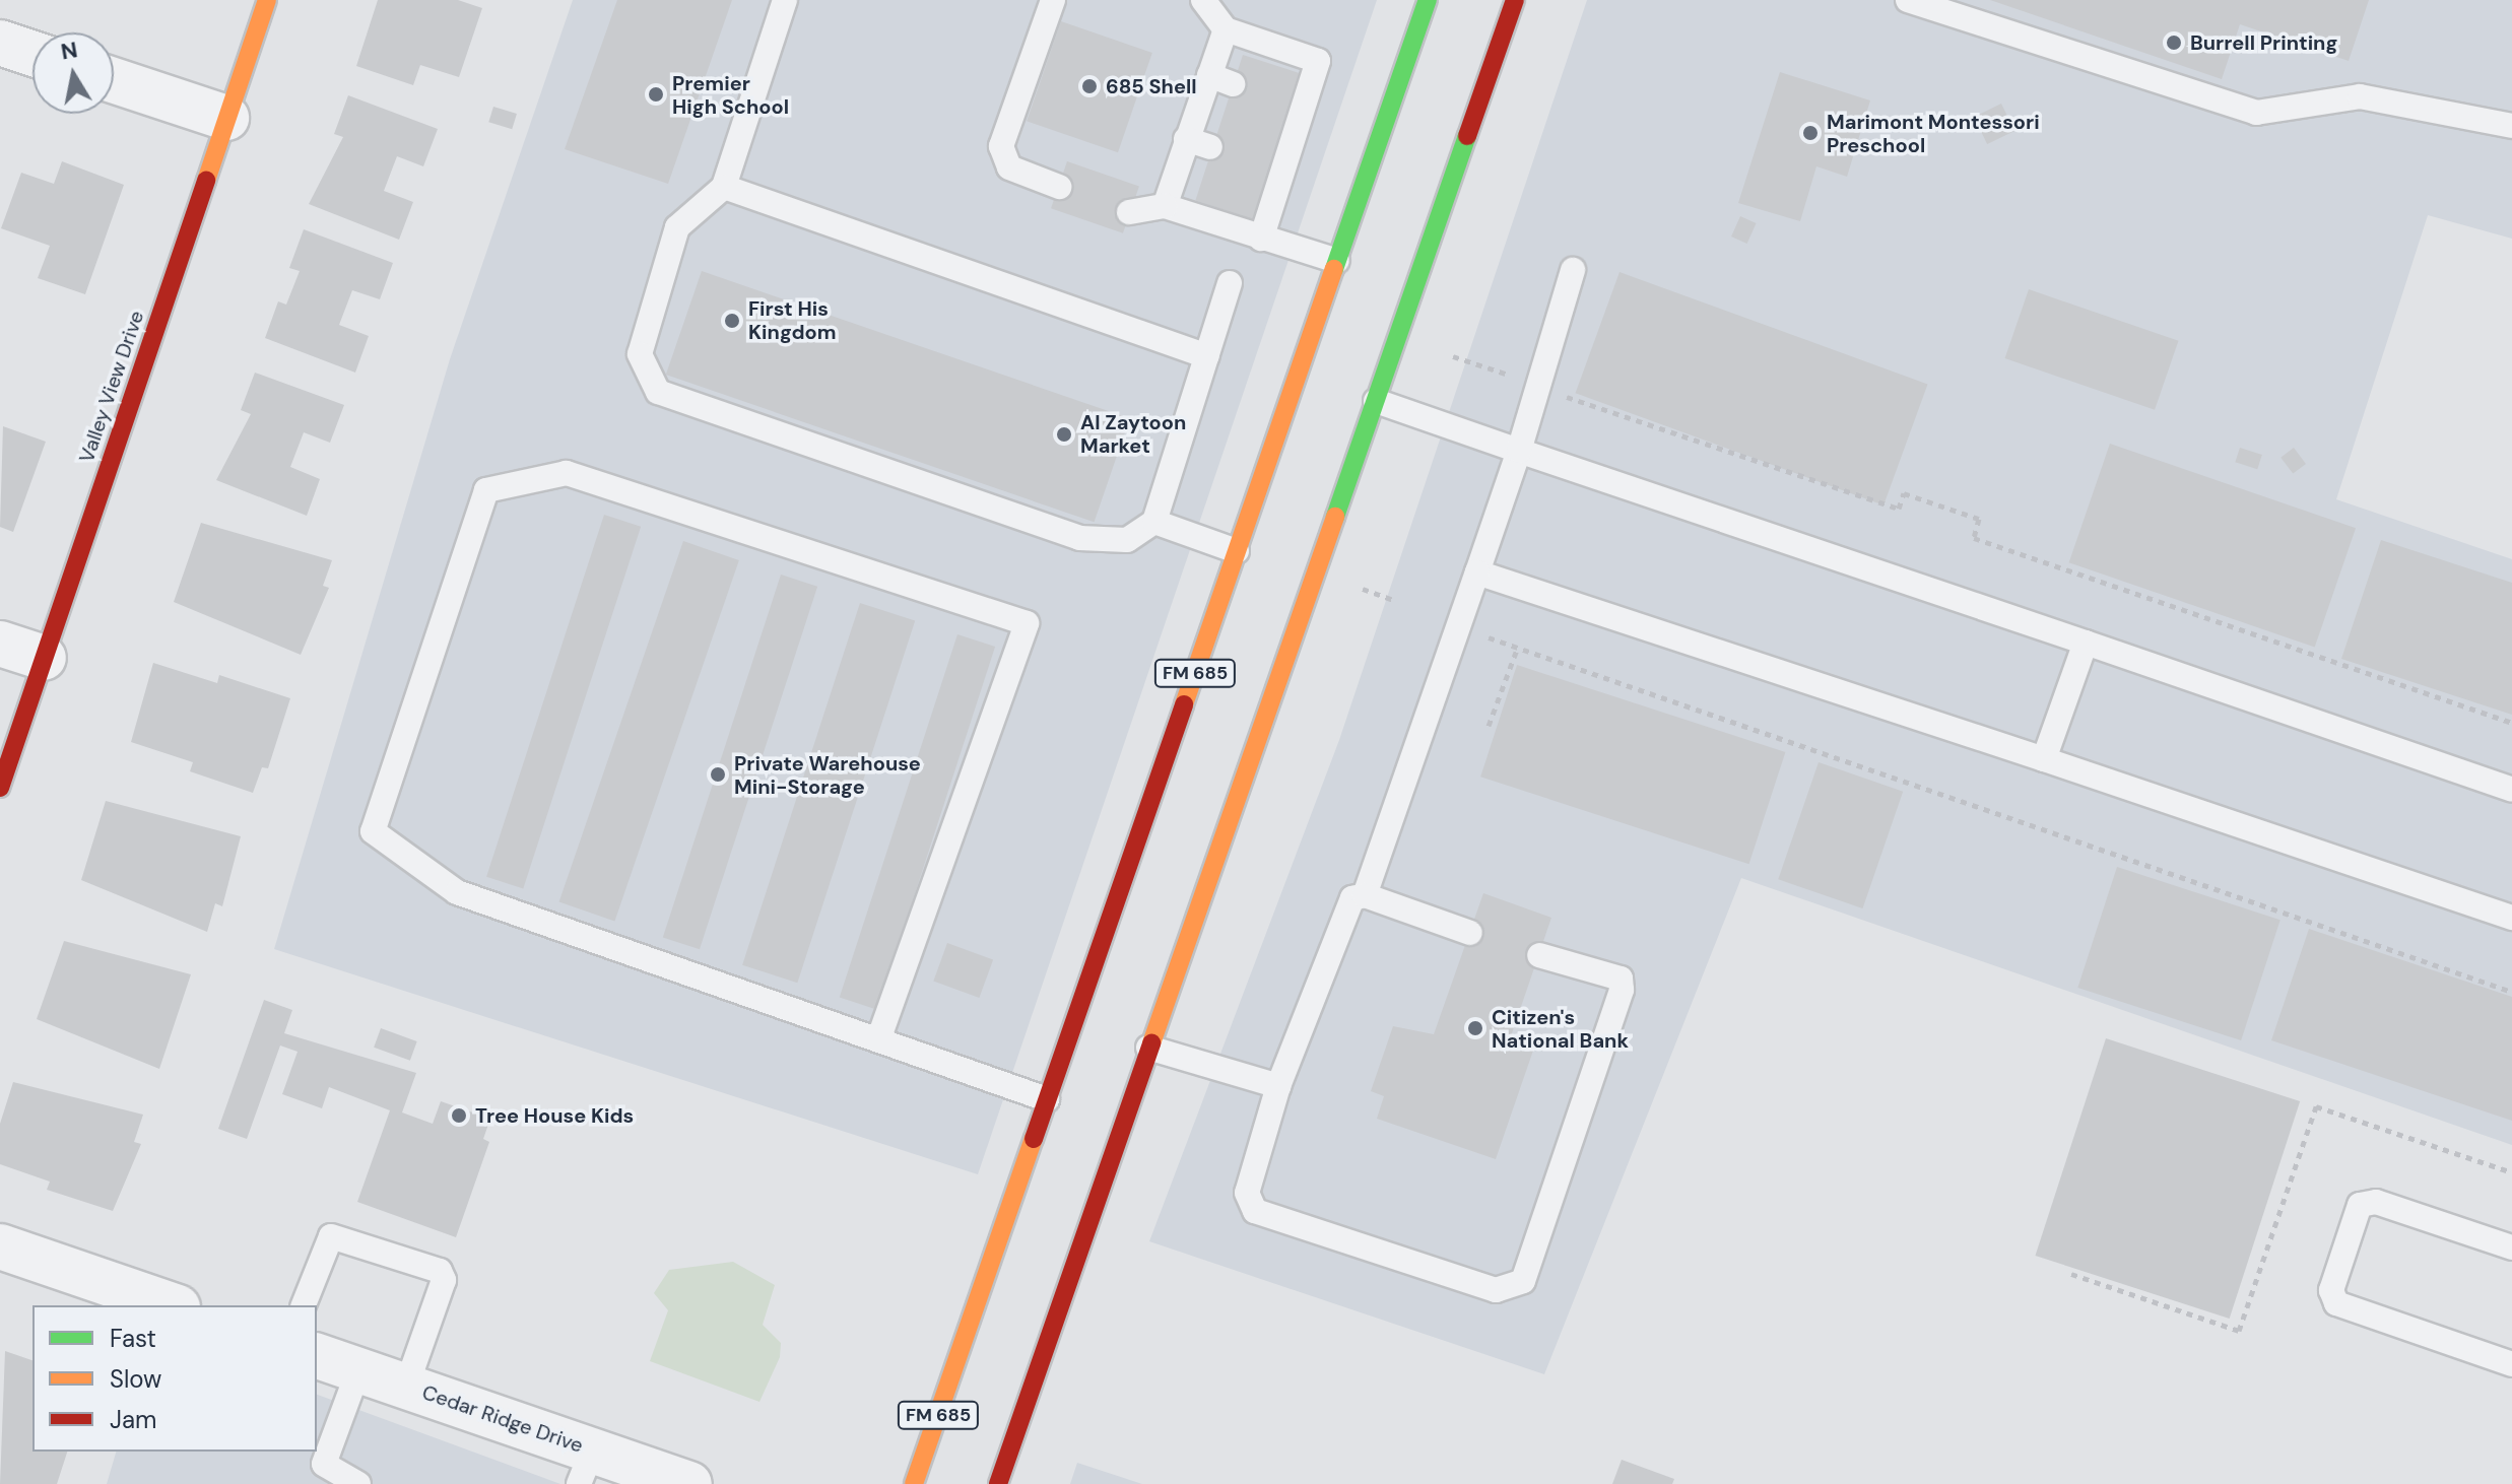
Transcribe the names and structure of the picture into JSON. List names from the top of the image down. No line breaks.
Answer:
{"streets":{"main road":["Valley View Drive","FM 685"],"street":["Cedar Ridge Drive"]},"places":["Burrell Printing","685 Shell","Premier High School","Marimont Montessori Preschool","First His Kingdom","Al Zaytoon Market","Private Warehouse Mini-Storage","Citizen's National Bank","Tree House Kids"],"legend":["Fast","Slow","Jam"],"north":"top"}
